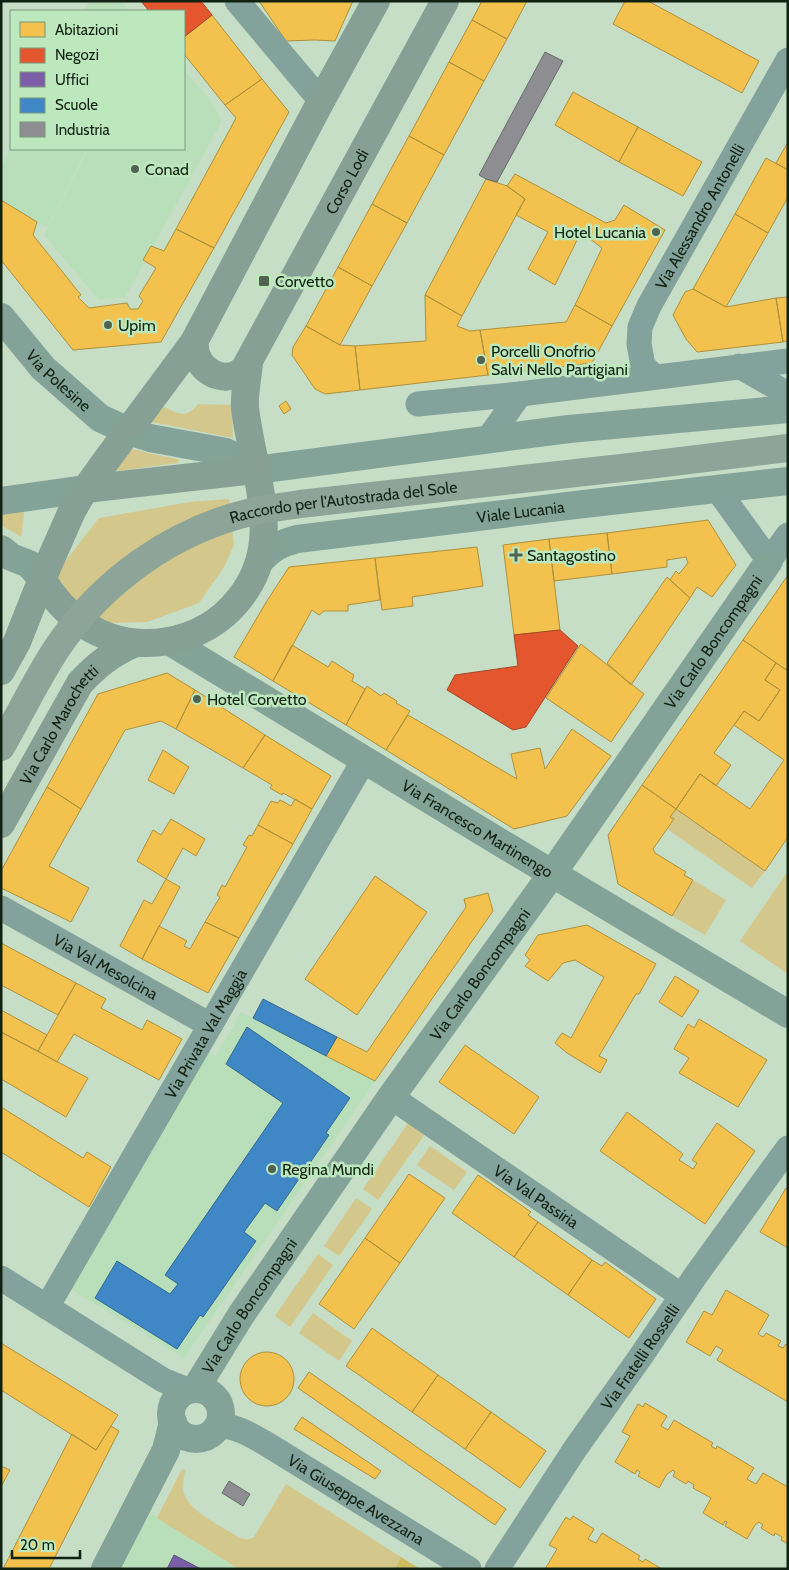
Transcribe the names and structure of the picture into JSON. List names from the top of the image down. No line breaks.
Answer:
{"streets":{"highway":["Raccordo per l'Autostrada del Sole"],"main road":["Corso Lodi","Via Carlo Marochetti"],"street":["Via Alessandro Antonelli","Via Polesine","Viale Lucania","Via Carlo Boncompagni","Via Francesco Martinengo","Via Val Mesolcina","Via Privata Val Maggia","Via Val Passiria","Via Fratelli Rosselli","Via Giuseppe Avezzana"]},"crossings":[["Viale Lucania","Via Carlo Boncompagni"],["Via Carlo Boncompagni","Via Francesco Martinengo"],["Via Carlo Boncompagni","Via Val Passiria"],["Via Carlo Boncompagni","Via Giuseppe Avezzana"],["Via Francesco Martinengo","Via Privata Val Maggia"],["Via Val Mesolcina","Via Privata Val Maggia"],["Via Privata Val Maggia","Via Giuseppe Avezzana"],["Via Val Passiria","Via Fratelli Rosselli"]],"places":{"other":["Conad","Hotel Lucania","Upim","Porcelli Onofrio Salvi Nello Partigiani","Hotel Corvetto","Regina Mundi"],"transit":["Corvetto"],"health":["Santagostino"]},"legend":["Abitazioni","Negozi","Uffici","Scuole","Industria"],"scale_bar":"20 m"}
